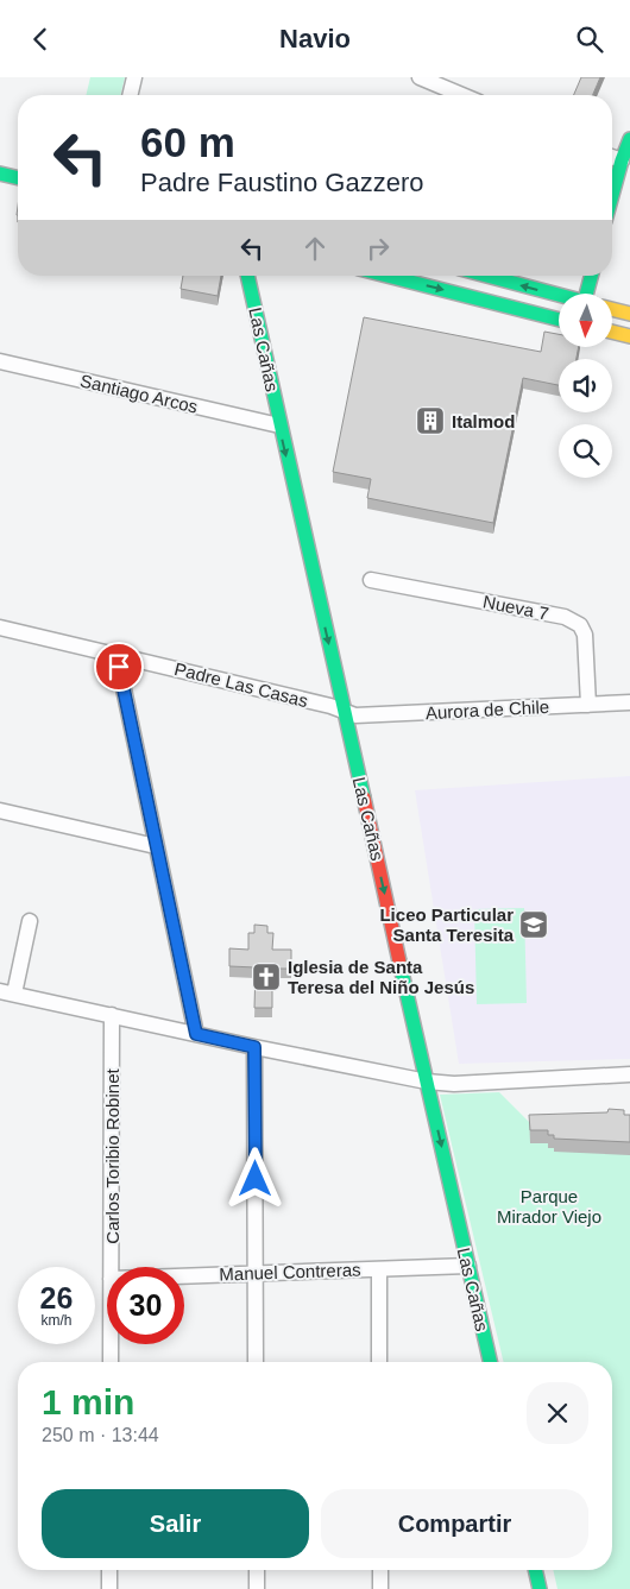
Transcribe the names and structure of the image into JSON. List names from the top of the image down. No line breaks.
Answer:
{"streets":{"street":["Las Cañas","Santiago Arcos","Nueva 7","Padre Las Casas","Aurora de Chile","Carlos Toribio Robinet","Manuel Contreras"]},"crossings":[["Las Cañas","Santiago Arcos"],["Las Cañas","Padre Las Casas"],["Las Cañas","Aurora de Chile"],["Las Cañas","Manuel Contreras"],["Nueva 7","Aurora de Chile"],["Padre Las Casas","Aurora de Chile"]],"one_way":["Las Cañas"],"parks":["Parque Mirador Viejo"],"places":{"building":["Italmod"],"school or university":["Liceo Particular Santa Teresita"],"church":["Iglesia de Santa Teresa del Niño Jesús"]},"north":"bottom","page":{"header":"Navio","turn":["60 m","Padre Faustino Gazzero"],"speed":"26 km/h","limit":"30","heading":["1 min","250 m · 13:44"],"buttons":["Salir","Compartir"]}}
